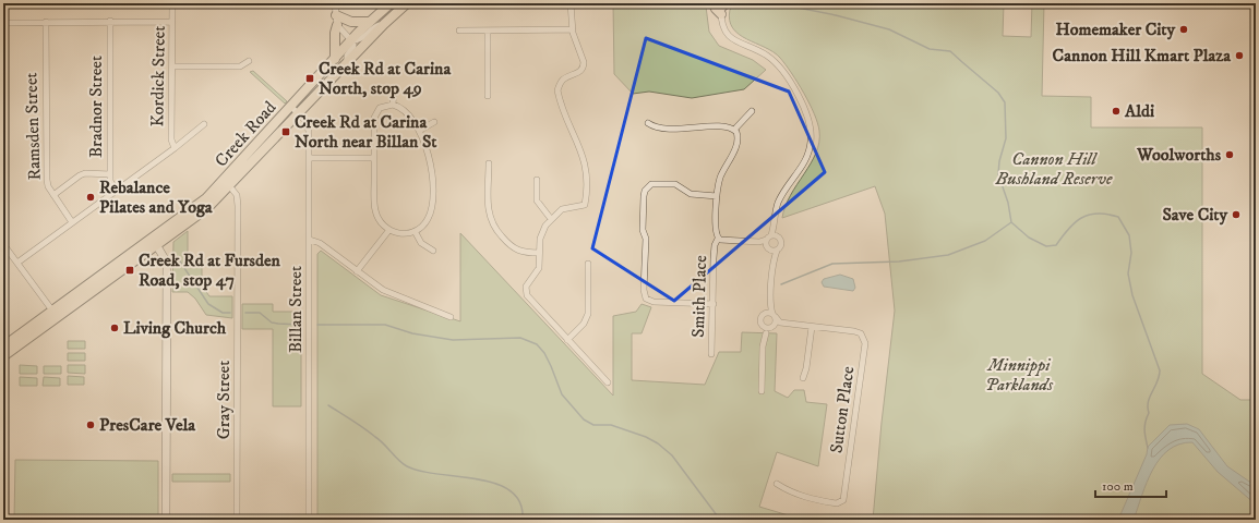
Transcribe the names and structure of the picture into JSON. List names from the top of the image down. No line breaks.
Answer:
{"streets":{"main road":["Creek Road"],"street":["Kordick Street","Bradnor Street","Ramsden Street","Smith Place","Billan Street","Gray Street","Sutton Place"]},"crossings":[["Creek Road","Billan Street"],["Creek Road","Gray Street"]],"parks":["Cannon Hill Bushland Reserve","Minnippi Parklands"],"places":{"other":["Homemaker City","Cannon Hill Kmart Plaza","Aldi","Woolworths","Rebalance Pilates and Yoga","Save City","Living Church","PresCare Vela"],"transit":["Creek Rd at Carina North, stop 49","Creek Rd at Carina North near Billan St","Creek Rd at Fursden Road, stop 47"]},"scale_bar":"100 m"}
